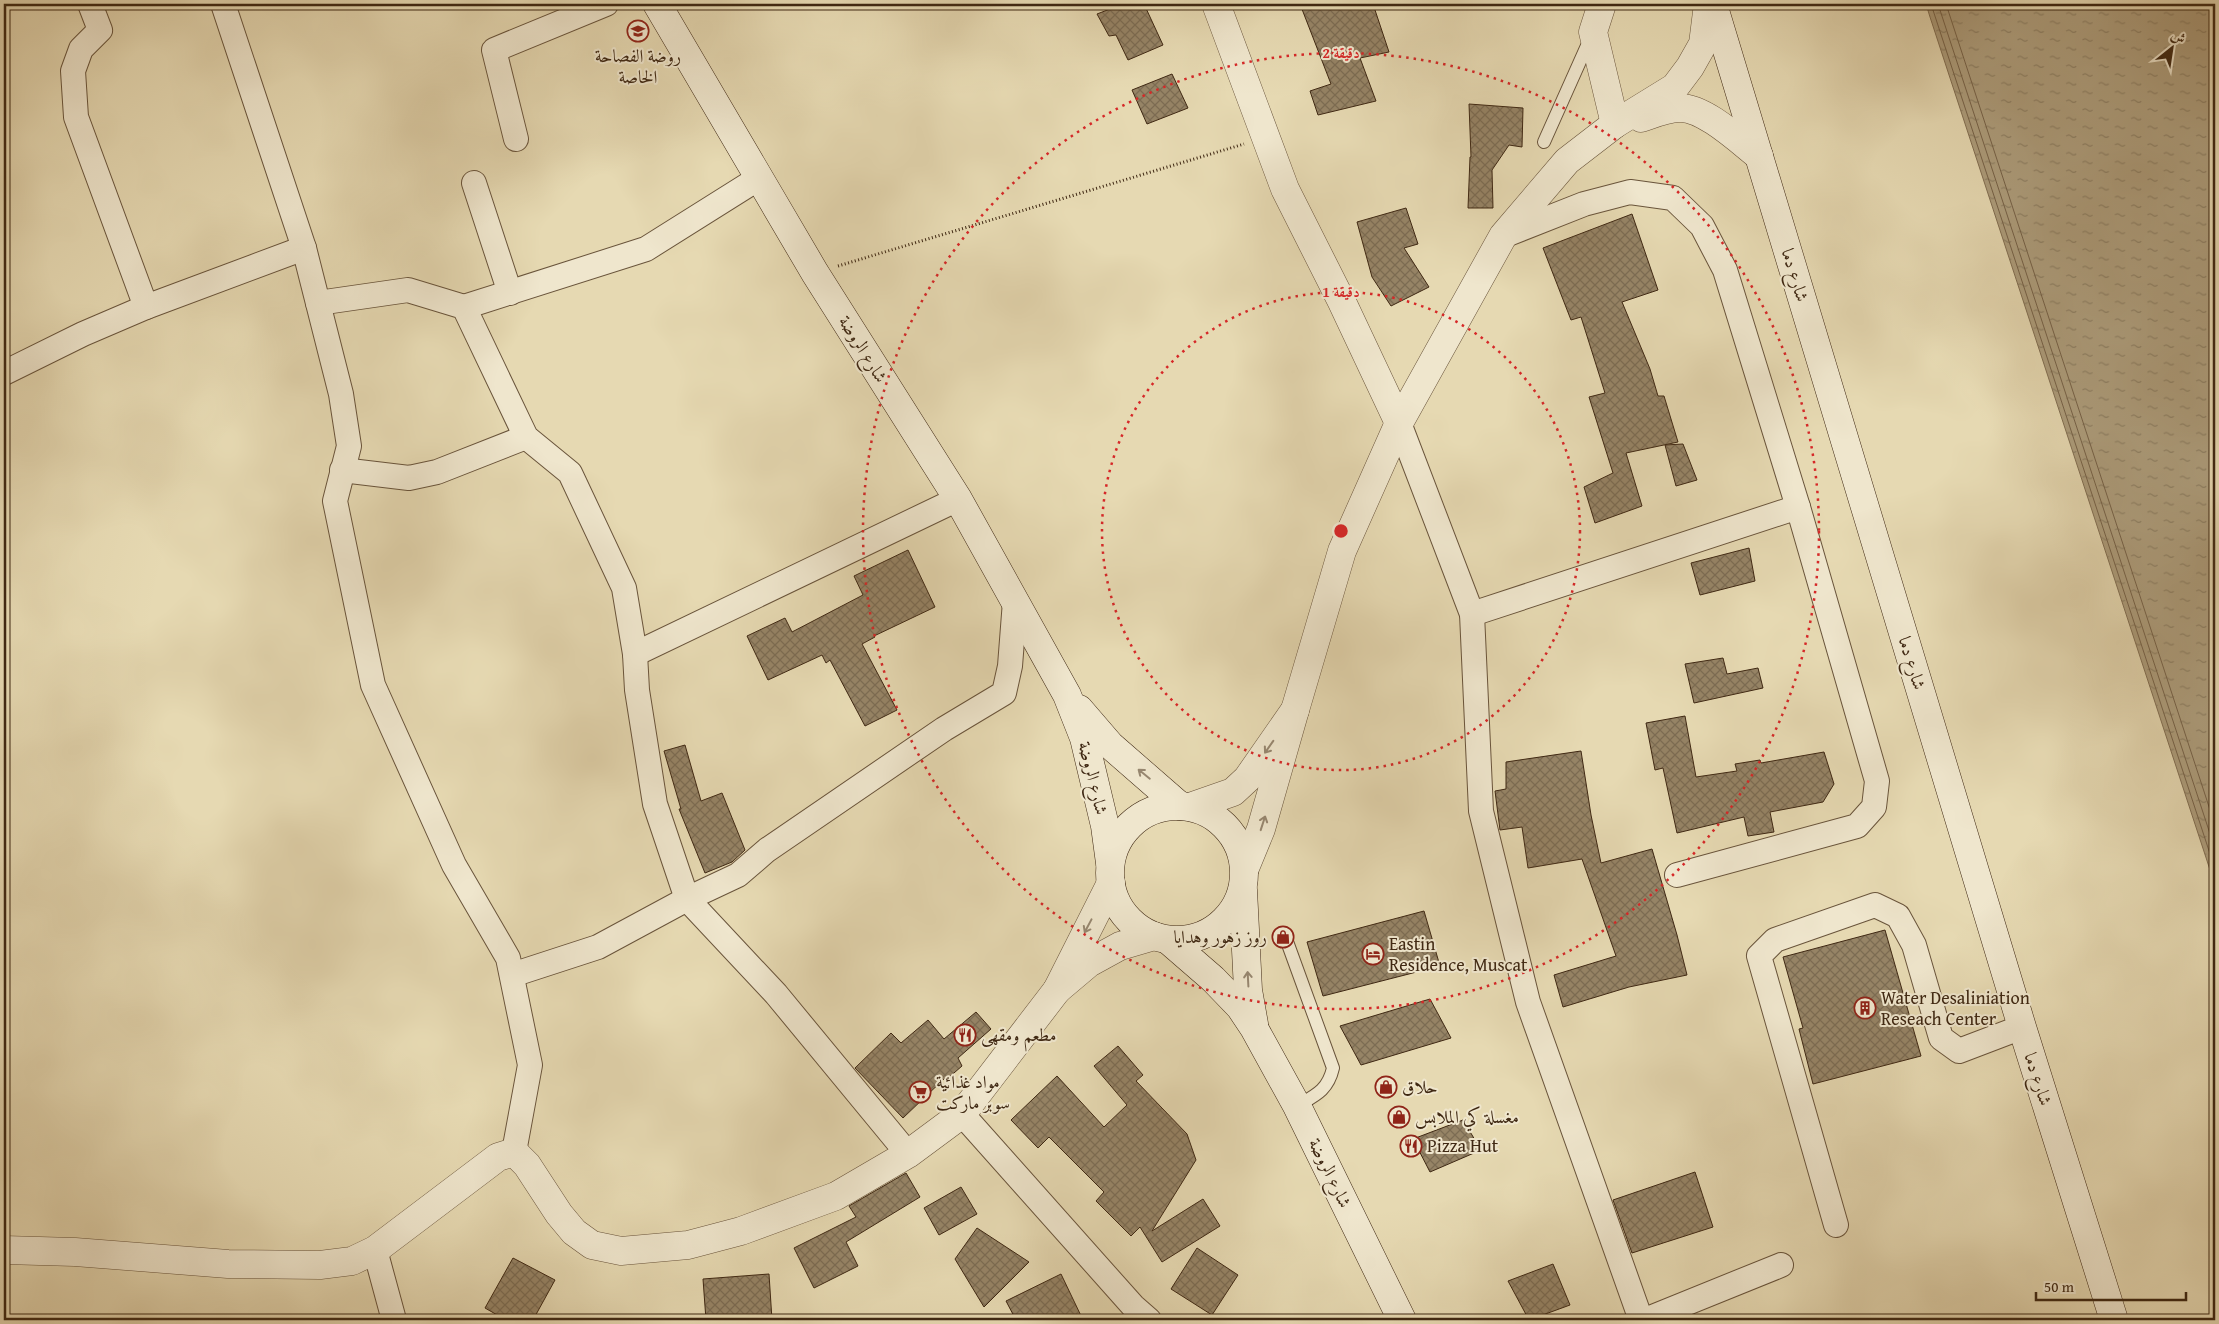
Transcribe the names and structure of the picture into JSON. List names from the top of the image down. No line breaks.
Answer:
{"streets":{"main road":["شارع دما","شارع الروضة"]},"places":{"school or university":["روضة الفصاحة الخاصة"],"shop":["روز زهور وهدايا","حلاق","مغسلة كي الملابس"],"hotel":["Eastin Residence, Muscat"],"building":["Water Desaliniation Reseach Center"],"restaurant":["مطعم ومقهى","Pizza Hut"],"supermarket":["مواد غذائية سوبر ماركت"]},"scale_bar":"50 m","north":"top right","rings":["2 دقيقة","1 دقيقة"]}
